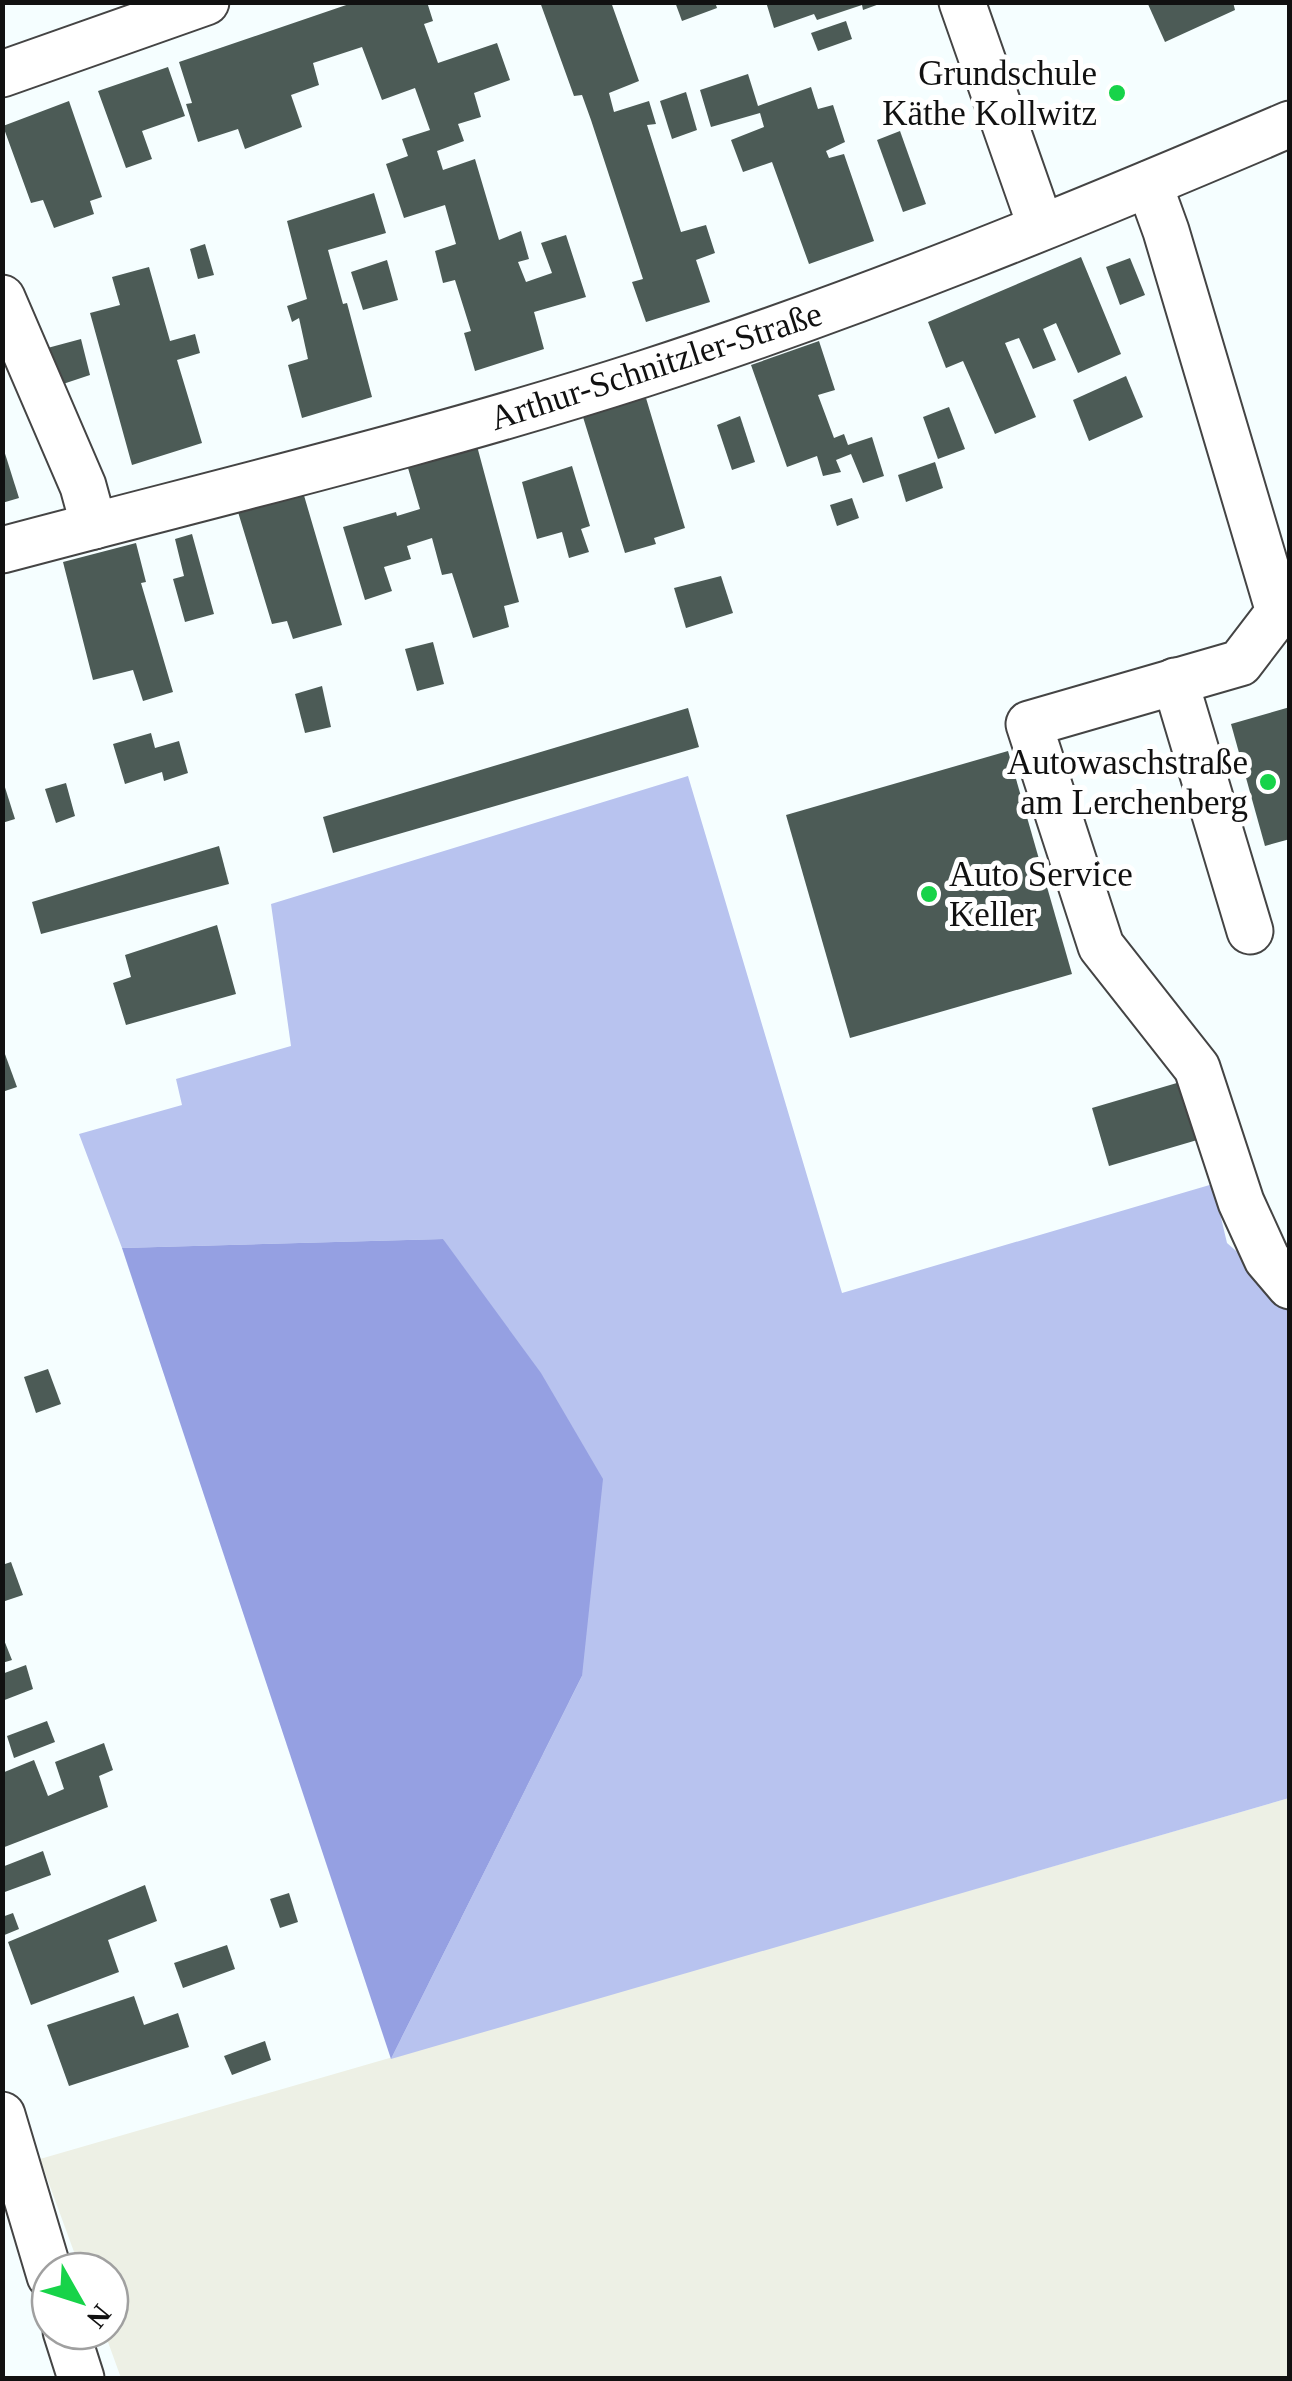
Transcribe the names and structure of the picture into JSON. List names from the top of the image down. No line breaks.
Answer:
{"streets":{"street":["Arthur-Schnitzler-Straße"]},"places":["Grundschule Käthe Kollwitz","Autowaschstraße am Lerchenberg","Auto Service Keller"],"north":"bottom right"}
